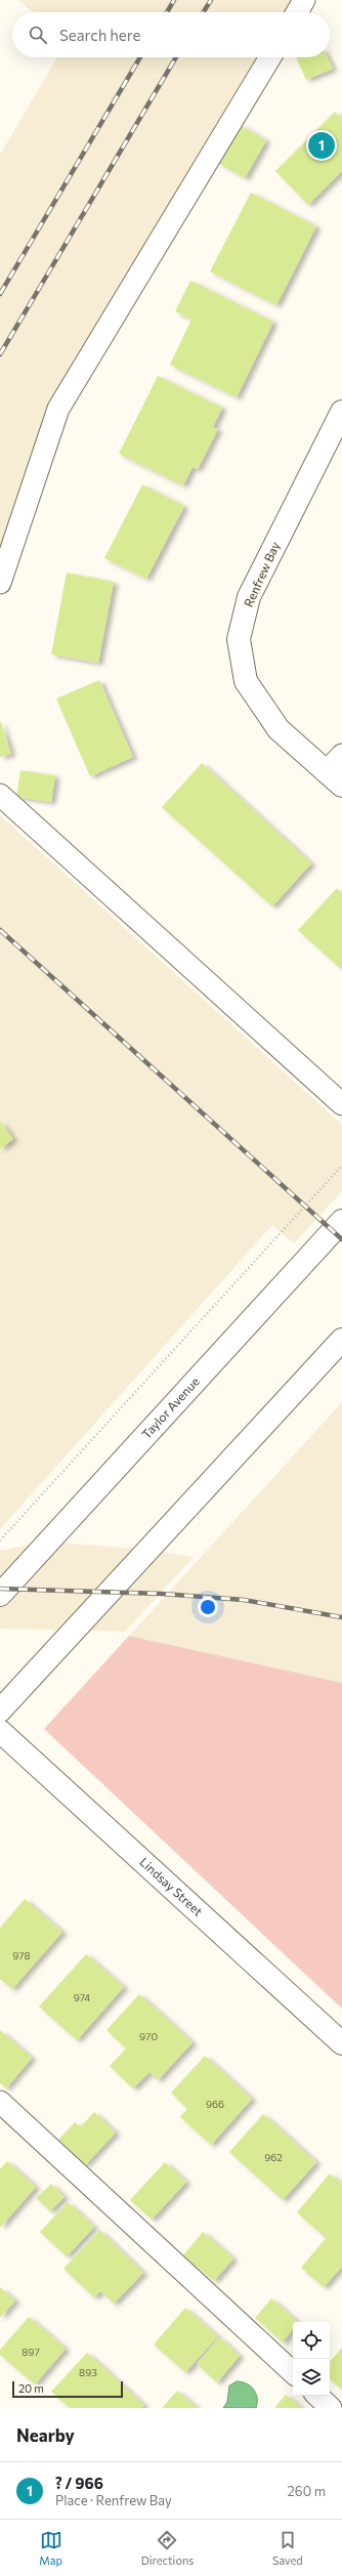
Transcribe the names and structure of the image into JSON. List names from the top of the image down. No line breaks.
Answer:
{"streets":{"main road":["Renfrew Bay","Taylor Avenue","Lindsay Street"]},"house_numbers":["978","974","970","966","962","897","893"],"scale_bar":"20 m","page":{"search":"Search here","pins":"1","scale":"20 m","heading":"Nearby","list":[{"mark":"1","name":"? / 966","note":"Place · Renfrew Bay","value":"260 m"}],"nav":["Map","Directions","Saved"]}}
